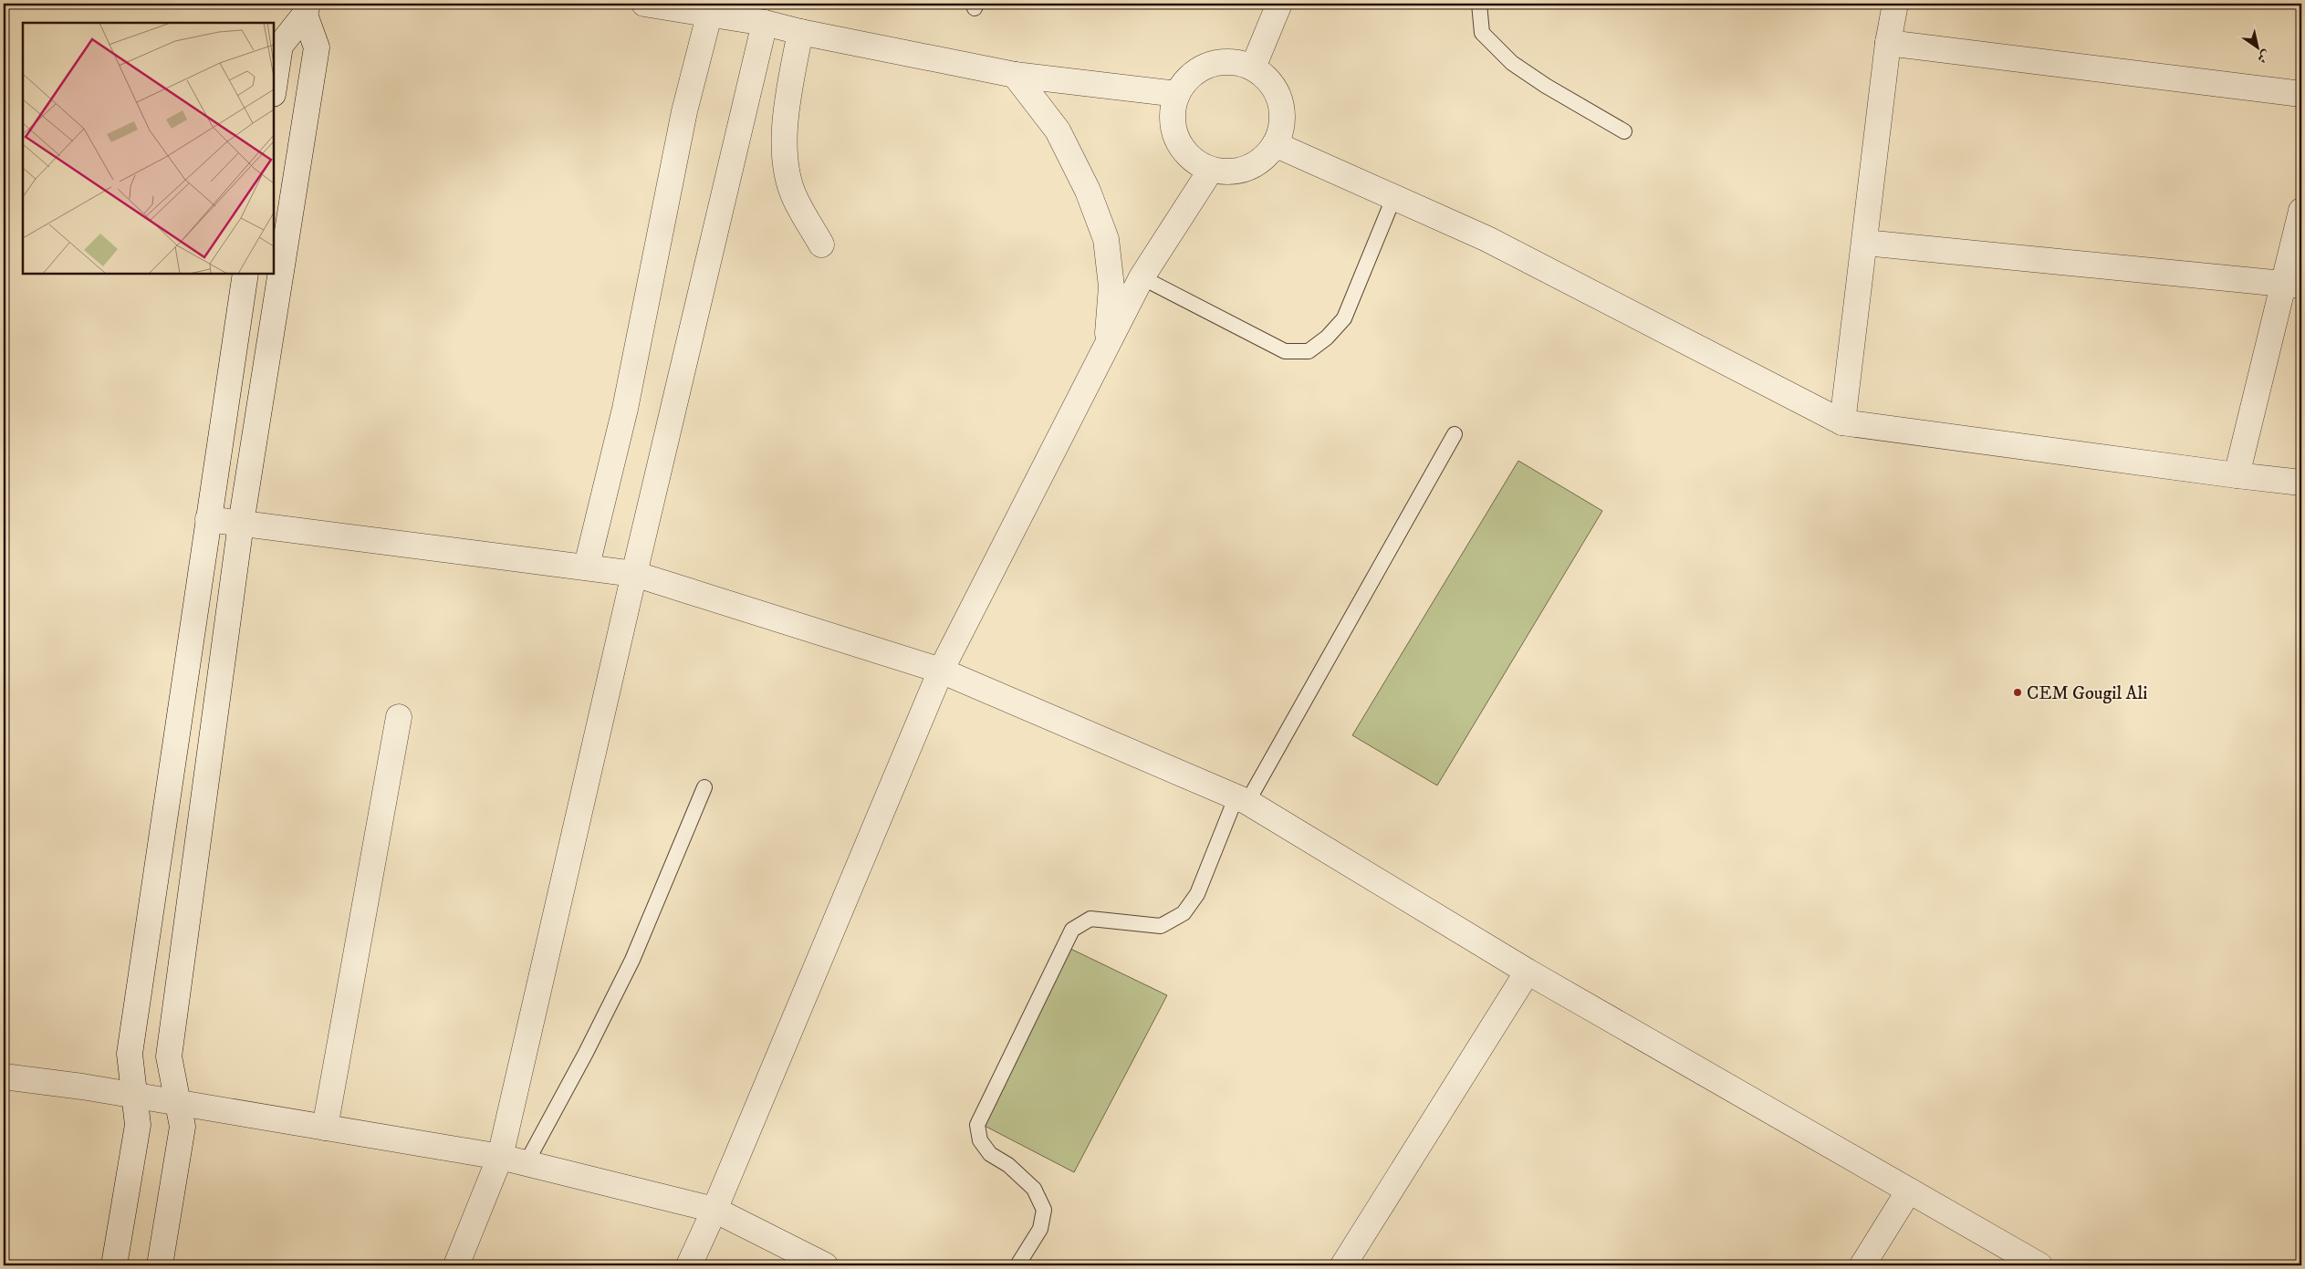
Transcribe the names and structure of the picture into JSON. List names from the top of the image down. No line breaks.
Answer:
{"places":["CEM Gougil Ali"],"north":"bottom right"}
